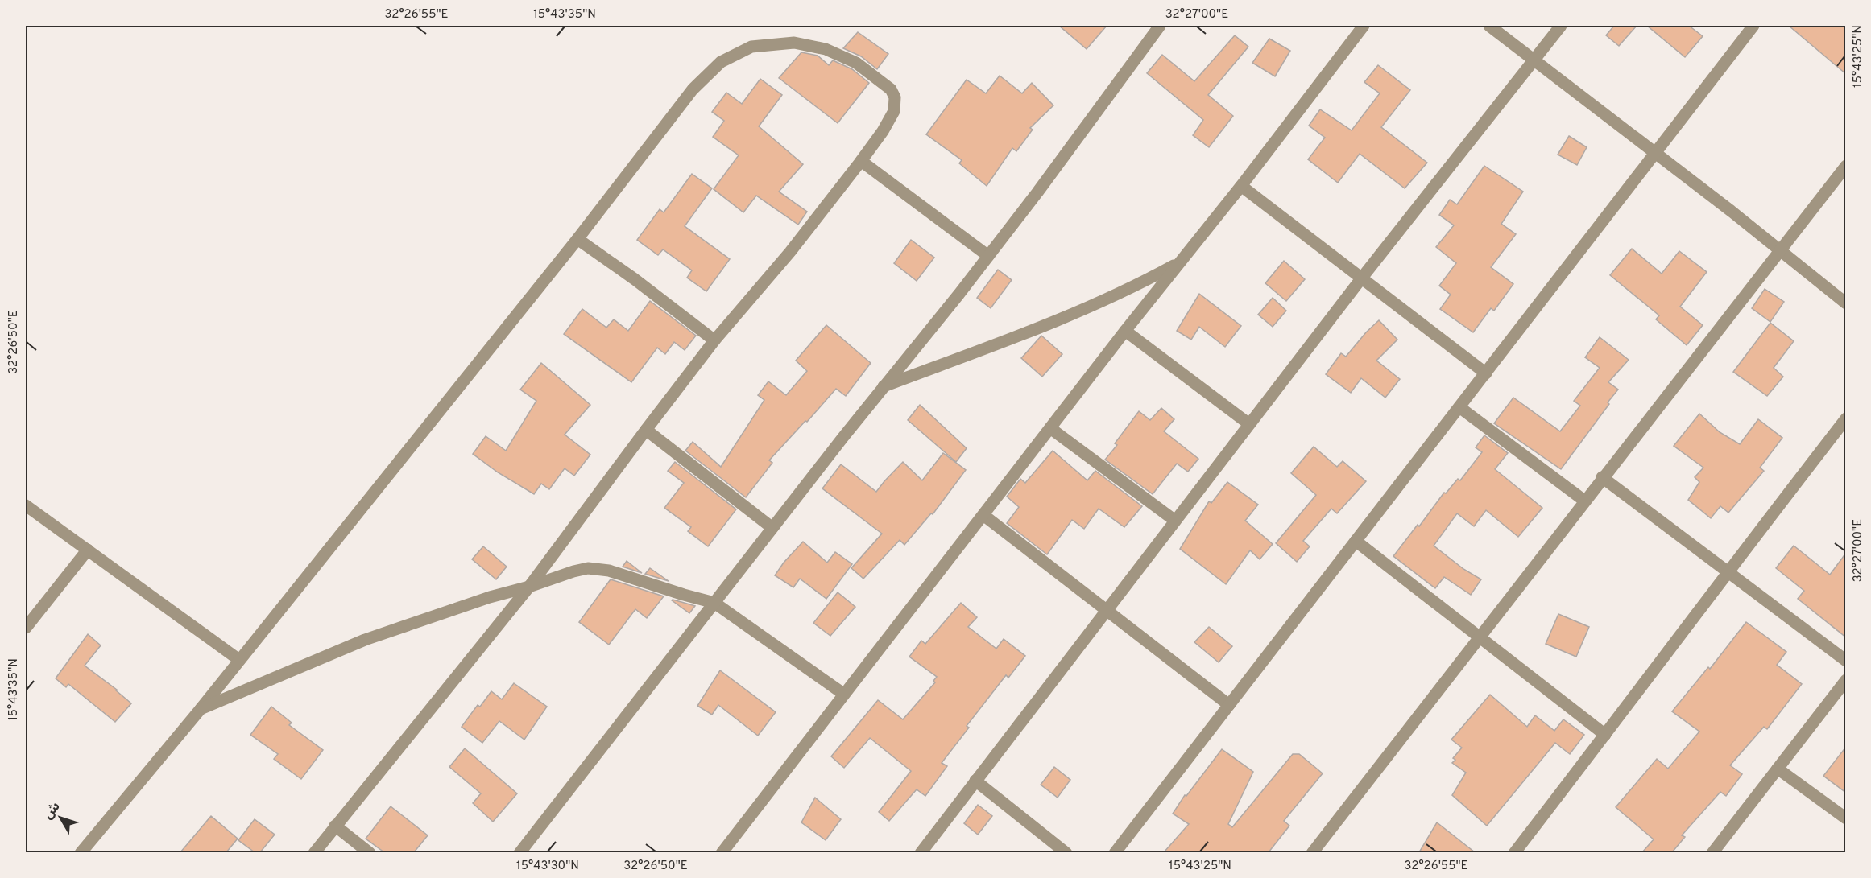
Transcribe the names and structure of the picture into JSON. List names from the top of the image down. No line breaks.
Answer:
{"north":"top left","coordinates":["32°26'55\"E","15°43'35\"N","32°27'00\"E","15°43'25\"N","32°26'50\"E","15°43'30\"N"]}
